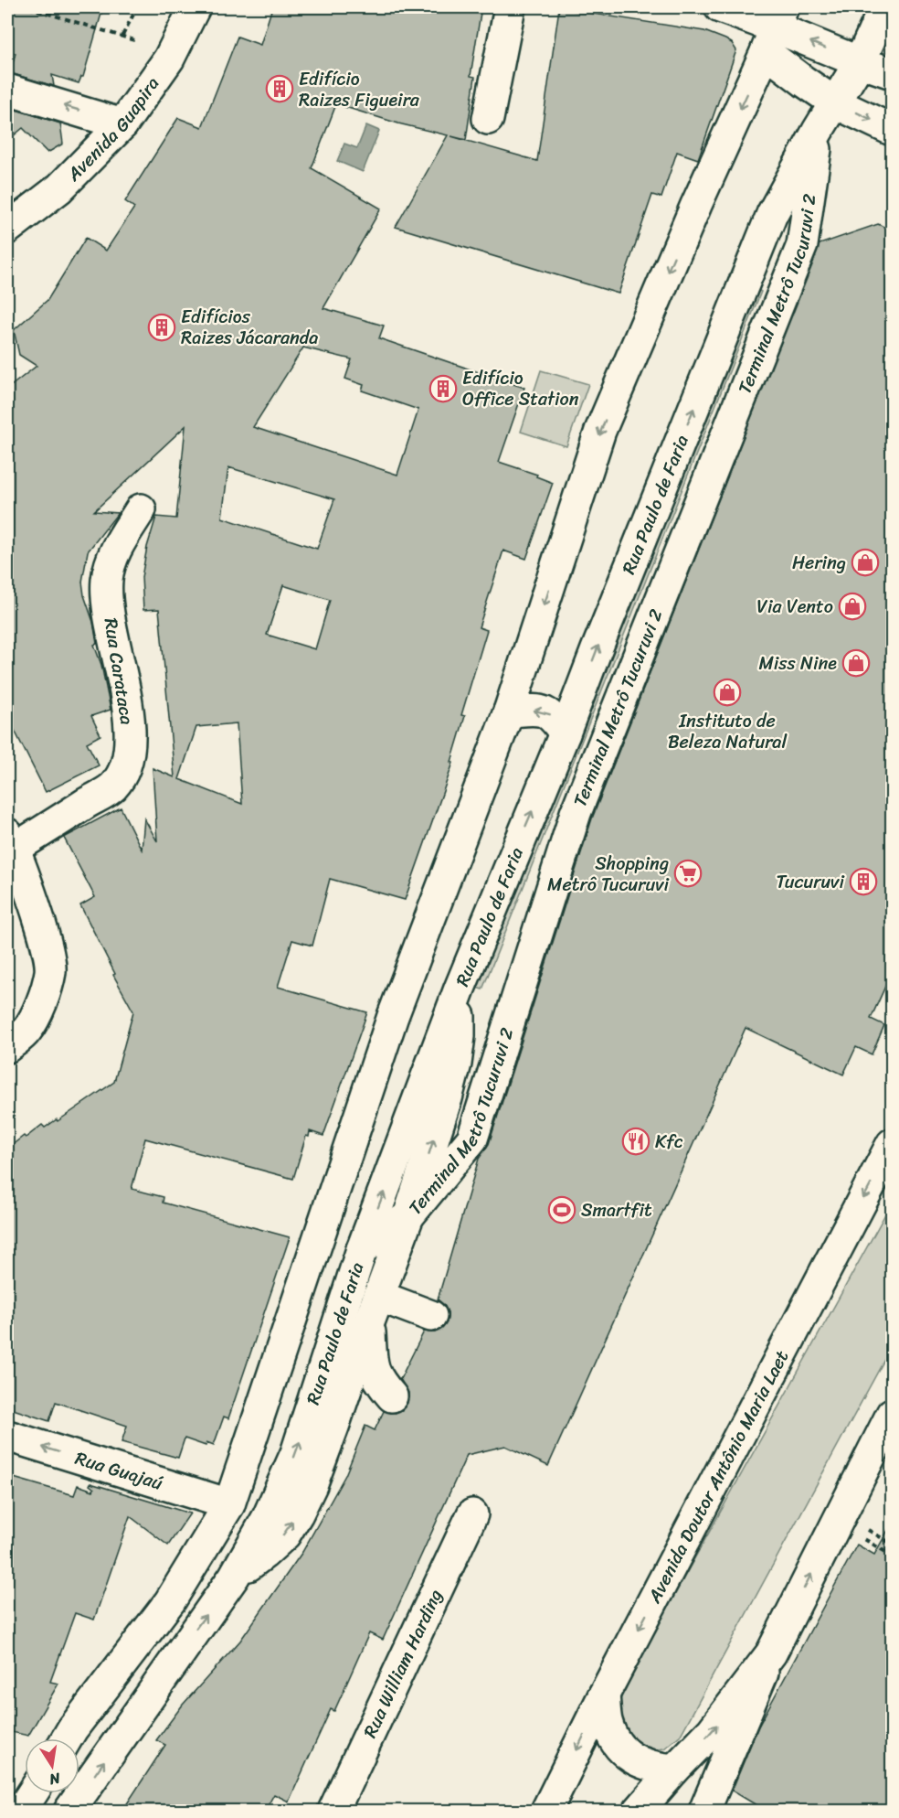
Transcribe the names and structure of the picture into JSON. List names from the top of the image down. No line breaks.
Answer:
{"streets":{"street":["Avenida Guapira","Terminal Metrô Tucuruvi 2","Rua Paulo de Faria","Rua Carataca","Rua Guajaú","Avenida Doutor Antônio Maria Laet","Rua William Harding"]},"crossings":[["Terminal Metrô Tucuruvi 2","Rua Paulo de Faria"]],"one_way":["Rua Guajaú"],"places":{"building":["Edifício Raizes Figueira","Edifícios Raizes Jácaranda","Edifício Office Station","Tucuruvi"],"shop":["Hering","Via Vento","Miss Nine","Instituto de Beleza Natural"],"supermarket":["Shopping Metrô Tucuruvi"],"restaurant":["Kfc"],"sports":["Smartfit"]},"north":"bottom"}
